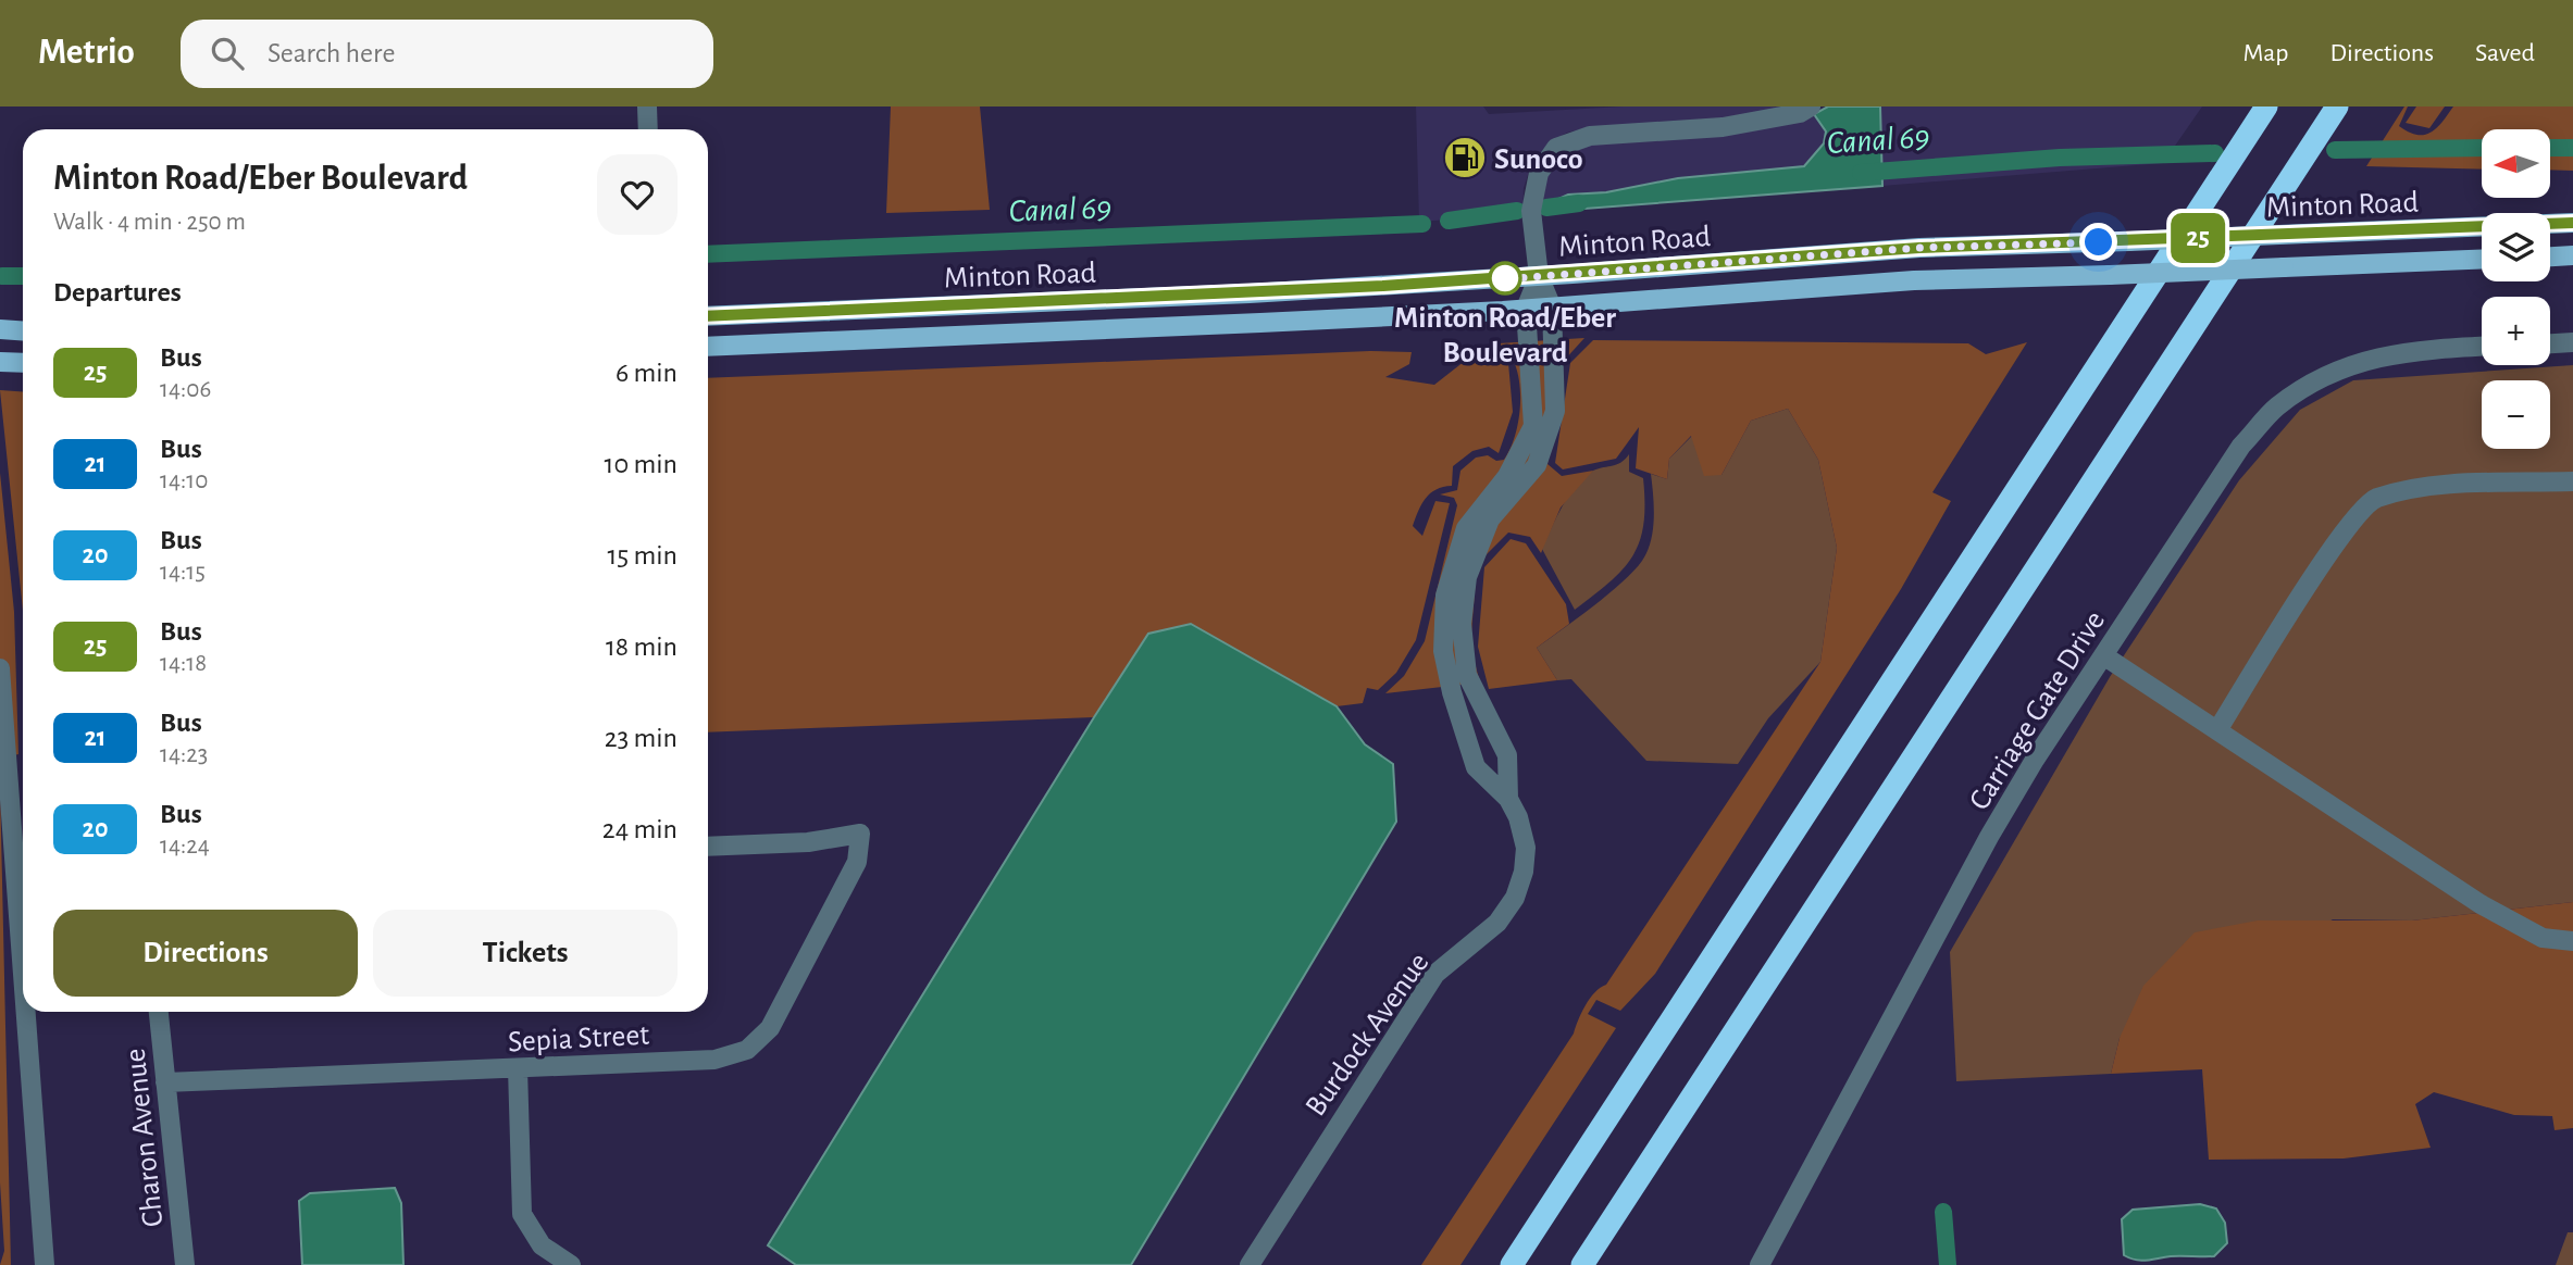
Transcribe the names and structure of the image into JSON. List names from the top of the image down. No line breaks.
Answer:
{"streets":{"main road":["Minton Road"],"street":["Carriage Gate Drive","Burdock Avenue","Sepia Street","Charon Avenue"]},"crossings":[["Minton Road","Burdock Avenue"],["Sepia Street","Charon Avenue"]],"water":["Canal 69"],"places":{"fuel station":["Sunoco"],"other":["Minton Road/Eber Boulevard"]},"lines":["bus line 25"],"north":"left","page":{"header":"Metrio","search":"Search here","nav":["Map","Directions","Saved"],"on_map":"25","map_buttons":["+","−"],"heading":[["Minton Road/Eber Boulevard","Walk · 4 min · 250 m"],"Departures"],"list":[{"mark":"25","name":"Bus","note":"14:06","value":"6 min"},{"mark":"21","name":"Bus","note":"14:10","value":"10 min"},{"mark":"20","name":"Bus","note":"14:15","value":"15 min"},{"mark":"25","name":"Bus","note":"14:18","value":"18 min"},{"mark":"21","name":"Bus","note":"14:23","value":"23 min"},{"mark":"20","name":"Bus","note":"14:24","value":"24 min"}],"buttons":["Directions","Tickets"]}}
